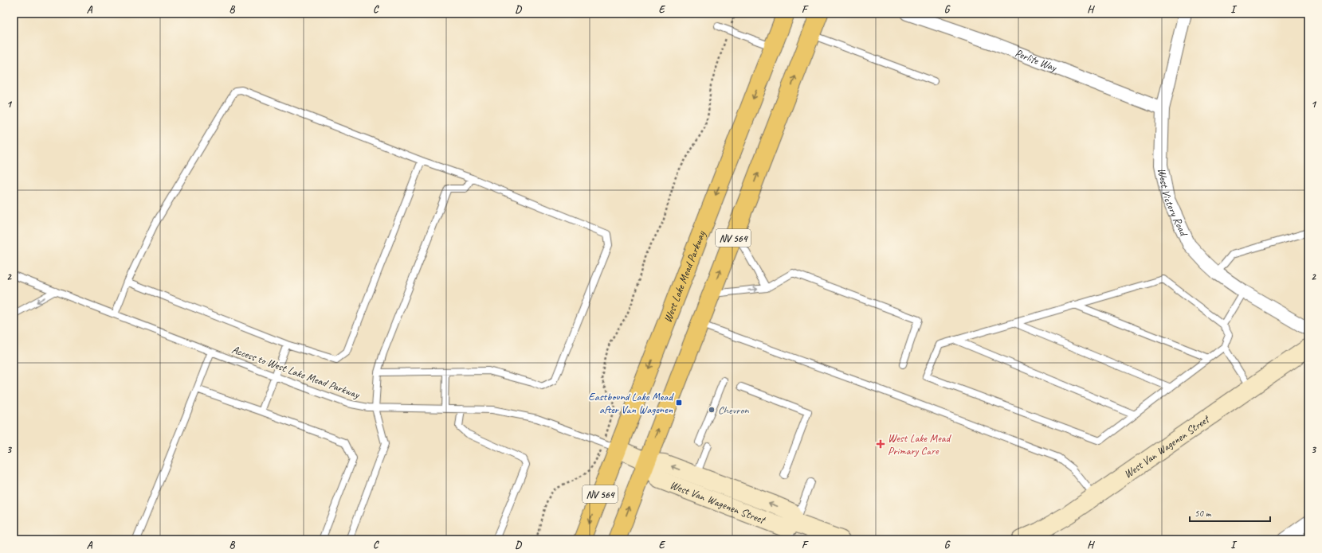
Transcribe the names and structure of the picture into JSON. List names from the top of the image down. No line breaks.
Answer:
{"streets":{"main road":["NV 564","West Lake Mead Parkway","West Van Wagenen Street"],"street":["Perlite Way","West Victory Road"],"lane":["Access to West Lake Mead Parkway"]},"crossings":[["Perlite Way","West Victory Road"],["NV 564","West Van Wagenen Street"],["West Lake Mead Parkway","Access to West Lake Mead Parkway"],["West Lake Mead Parkway","West Van Wagenen Street"],["Access to West Lake Mead Parkway","West Van Wagenen Street"]],"places":{"transit":["Eastbound Lake Mead after Van Wagenen"],"other":["Chevron"],"health":["West Lake Mead Primary Care"]},"scale_bar":"50 m","grid":{"columns":["A","B","C","D","E","F","G","H","I"],"rows":["1","2","3"]}}
